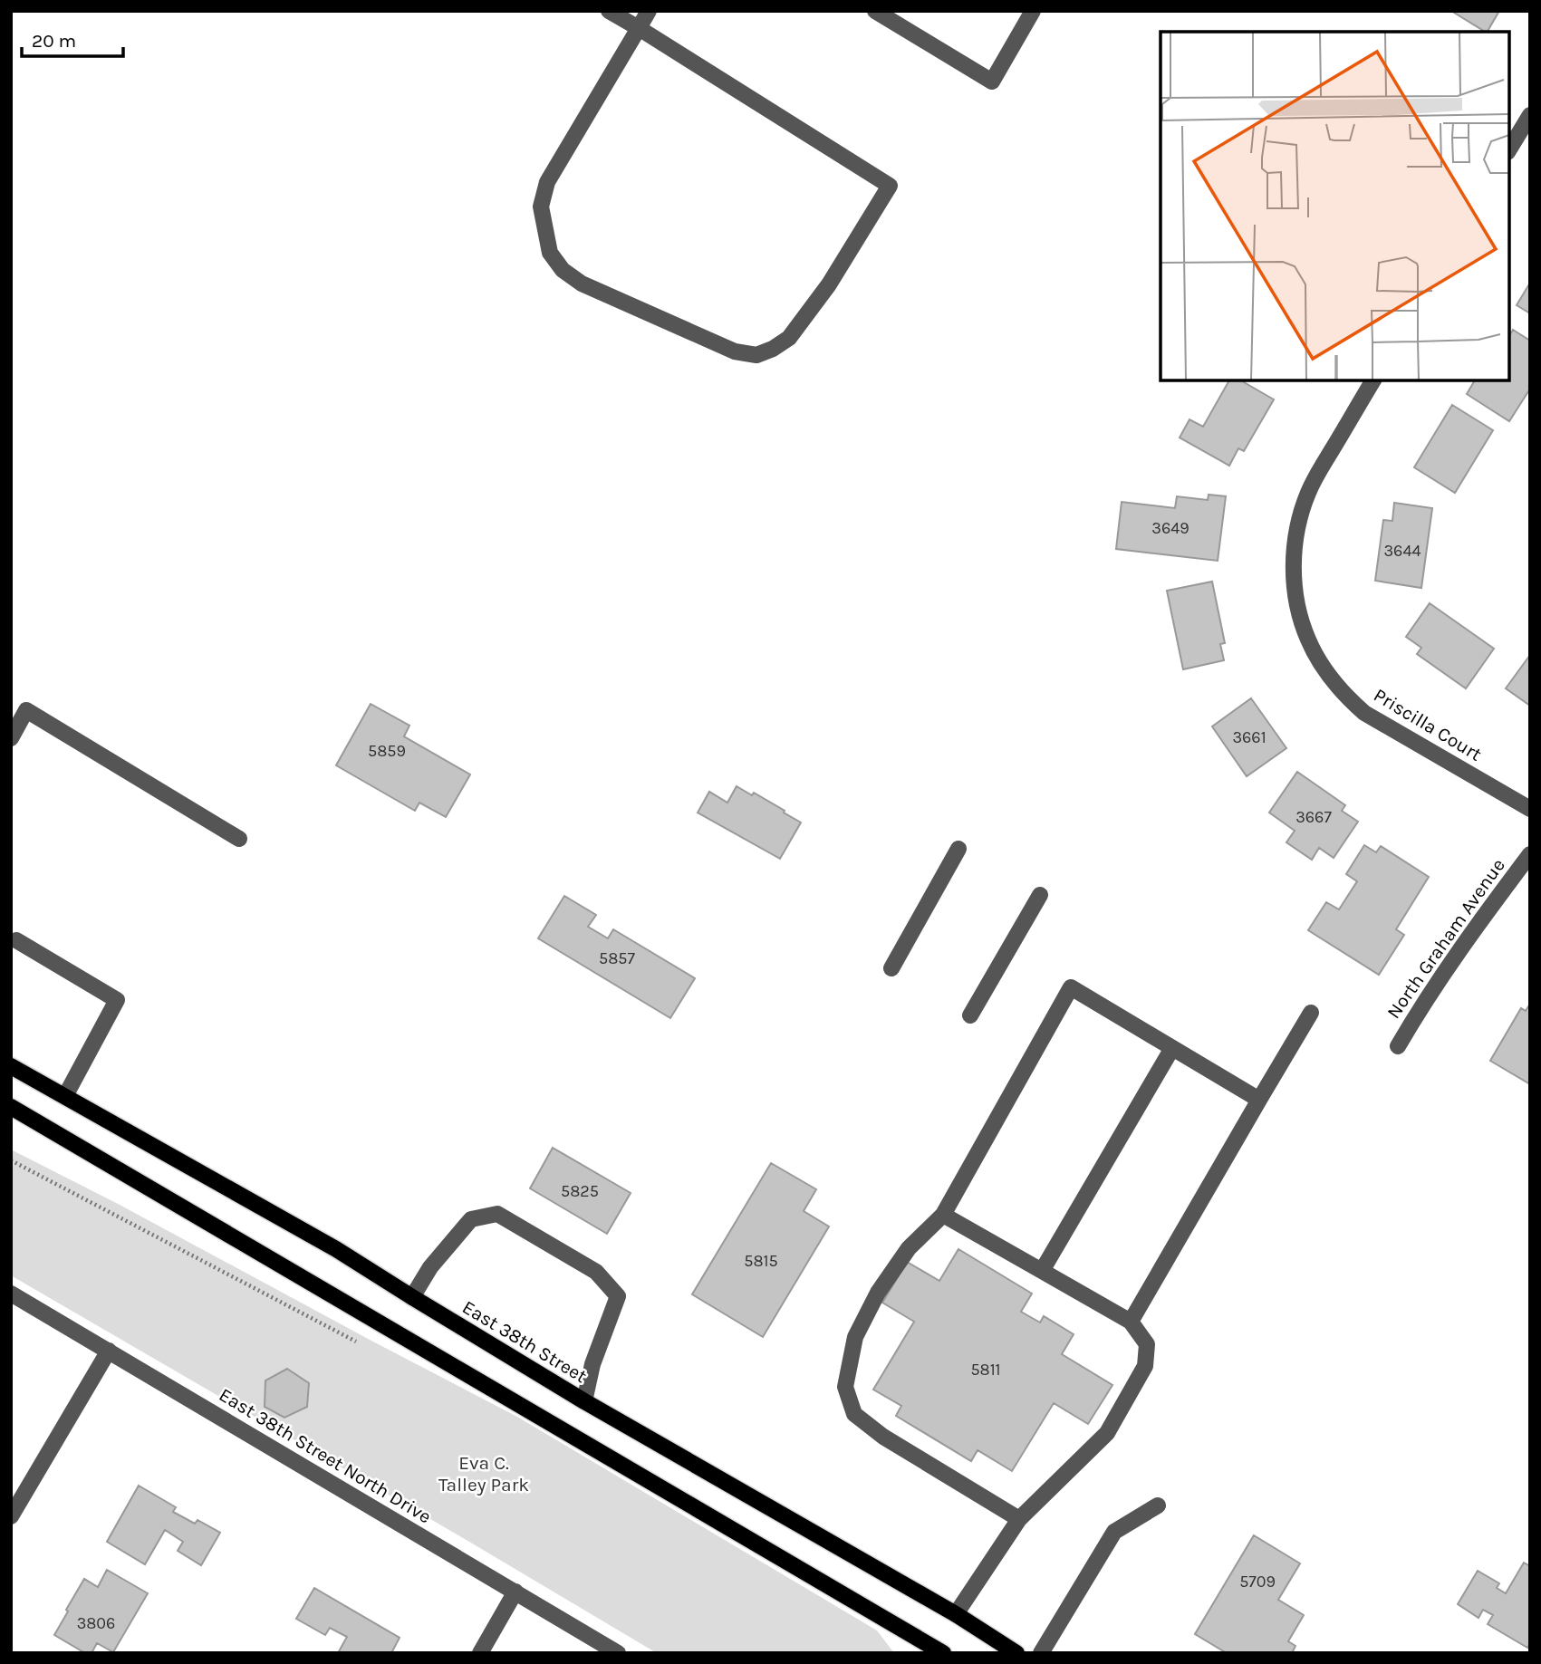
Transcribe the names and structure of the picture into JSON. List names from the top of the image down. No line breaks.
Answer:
{"streets":{"main road":["East 38th Street"],"street":["Priscilla Court","North Graham Avenue","East 38th Street North Drive"]},"parks":["Eva C. Talley Park"],"house_numbers":["3649","3644","3661","5859","3667","5857","5825","5815","5811","5709","3806"],"scale_bar":"20 m"}
